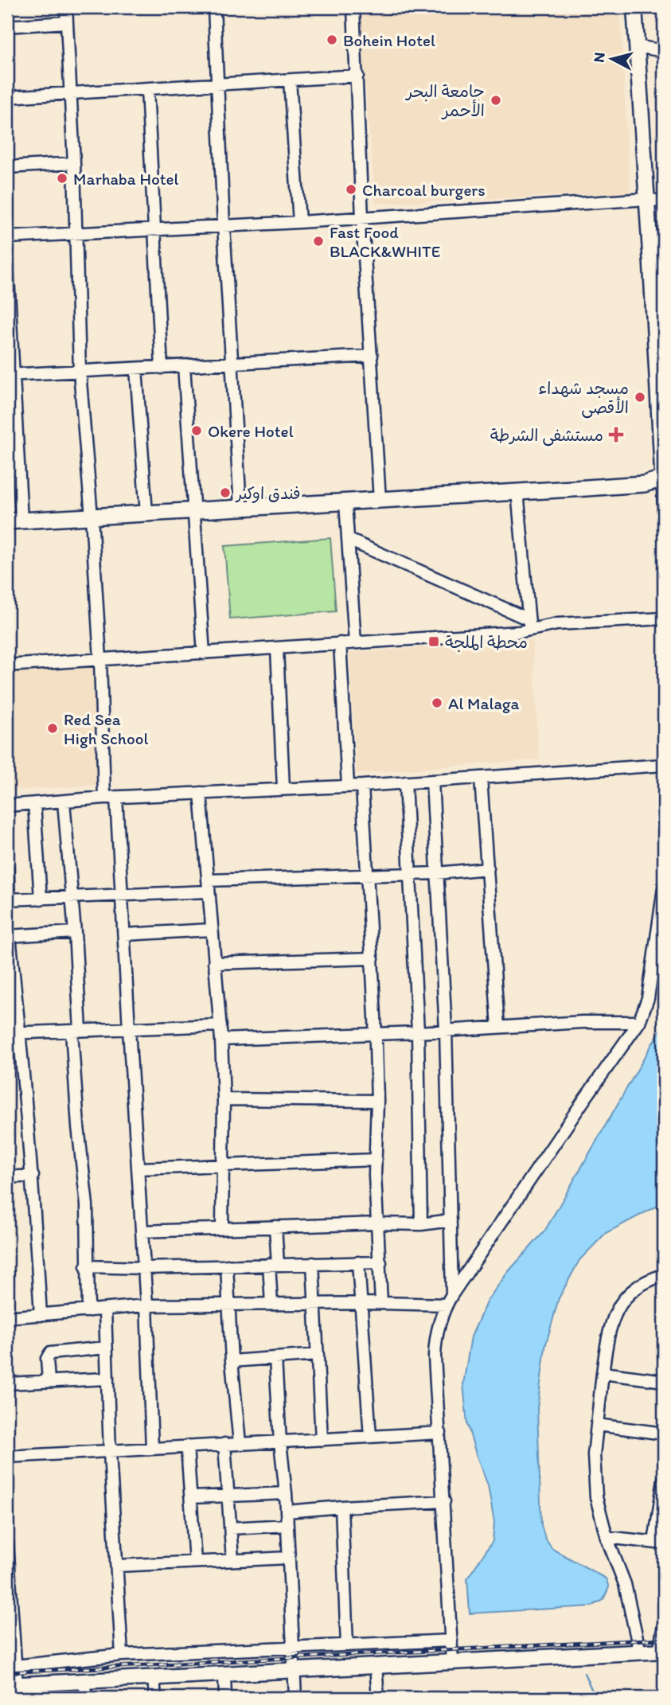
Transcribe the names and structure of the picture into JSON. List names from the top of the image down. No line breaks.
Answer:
{"places":{"other":["Bohein Hotel","جامعة البحر الأحمر","Marhaba Hotel","Charcoal burgers","Fast Food BLACK&WHITE","مسجد شهداء الأقصى","Okere Hotel","فندق اوكير","Al Malaga","Red Sea High School"],"health":["مستشفى الشرطة"],"transit":["محطة الملجة"]},"north":"left"}
